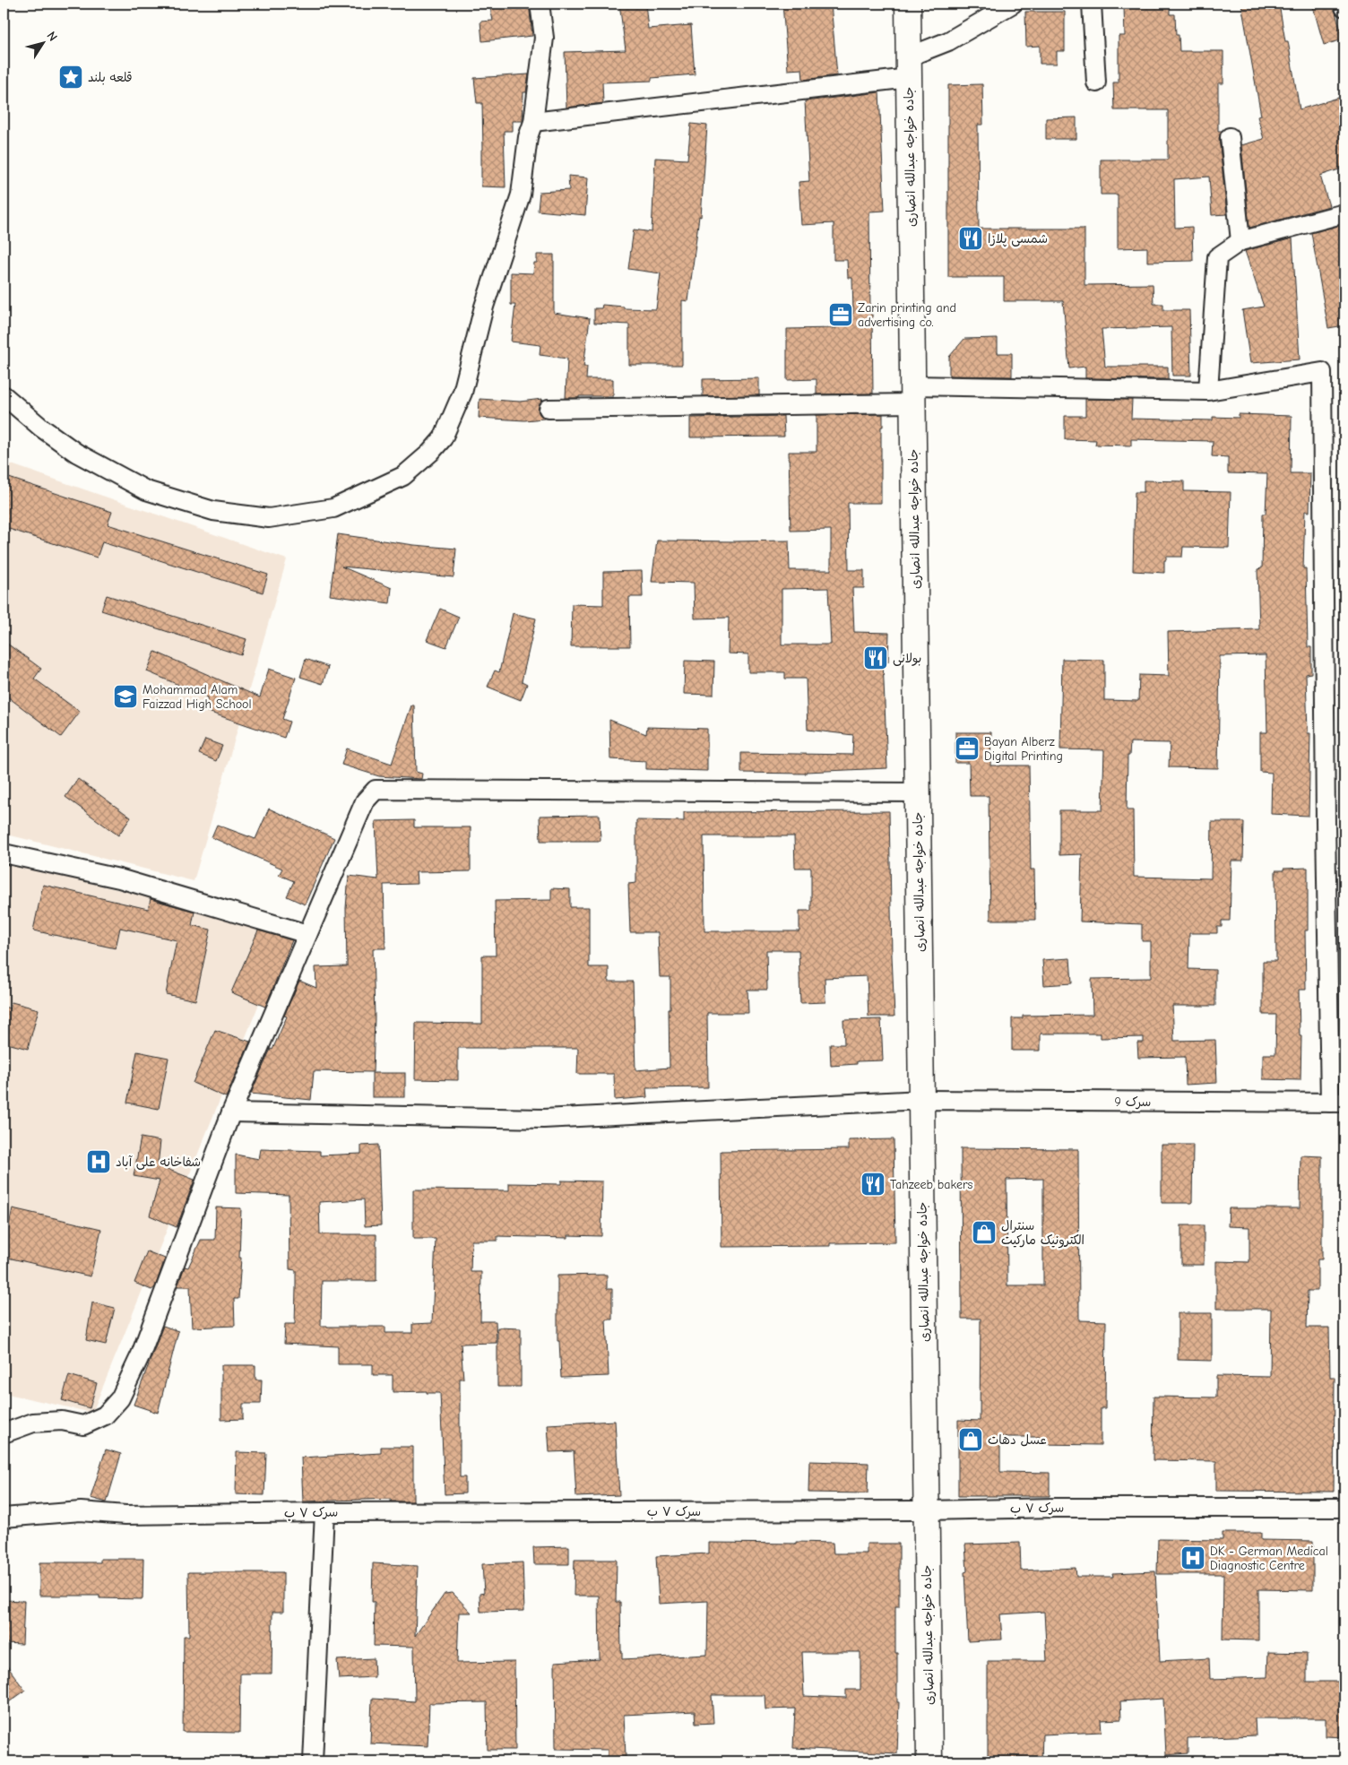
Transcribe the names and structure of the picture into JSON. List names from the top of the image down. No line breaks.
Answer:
{"streets":{"main road":["جاده خواجه عبدالله انصاری"],"street":["سرک 9","سرک ۷ ب"]},"crossings":[["جاده خواجه عبدالله انصاری","سرک 9"],["جاده خواجه عبدالله انصاری","سرک ۷ ب"]],"places":{"place":["قلعه بلند"],"restaurant":["شمسی پلازا","بولانی","Tahzeeb bakers"],"office":["Zarin printing and advertising co.","Bayan Alberz Digital Printing"],"school or university":["Mohammad Alam Faizzad High School"],"hospital":["شفاخانه علی آباد","DK - German Medical Diagnostic Centre"],"shop":["سنترال الکترونیک مارکیت","عسل دهات"]},"north":"top right"}
